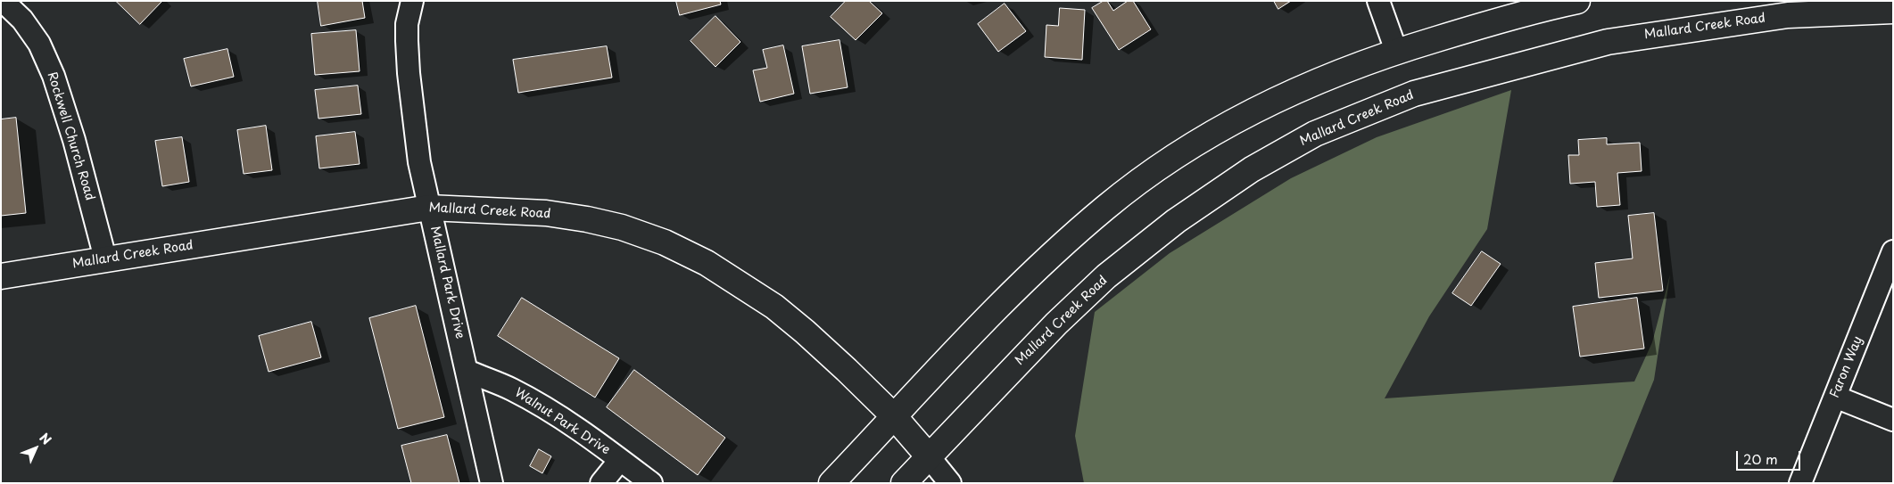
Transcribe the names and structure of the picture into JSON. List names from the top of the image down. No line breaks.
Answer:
{"streets":{"main road":["Mallard Creek Road"],"street":["Rockwell Church Road","Mallard Park Drive","Faron Way","Walnut Park Drive"]},"crossings":[["Mallard Creek Road","Rockwell Church Road"],["Mallard Creek Road","Mallard Park Drive"],["Mallard Park Drive","Walnut Park Drive"]],"scale_bar":"20 m","north":"top right"}
